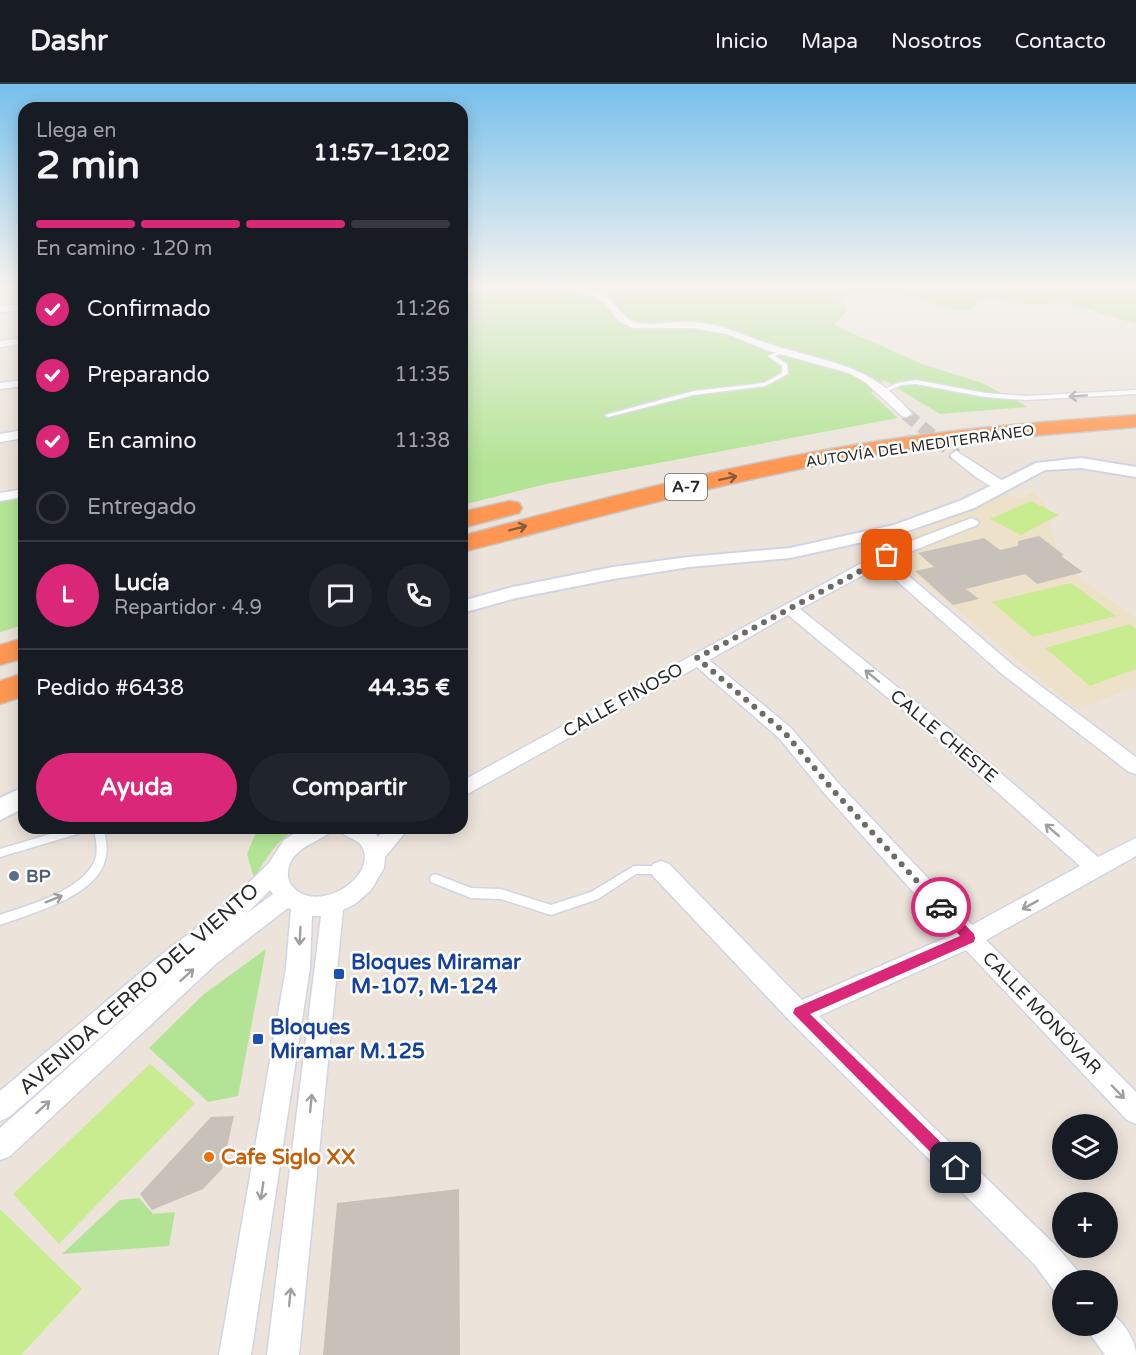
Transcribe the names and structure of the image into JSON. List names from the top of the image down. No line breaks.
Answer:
{"streets":{"highway":["AUTOVÍA DEL MEDITERRÁNEO","A-7"],"street":["CALLE FINOSO","CALLE CHESTE","AVENIDA CERRO DEL VIENTO","CALLE MONÓVAR"]},"crossings":[["CALLE FINOSO","CALLE CHESTE"],["CALLE FINOSO","CALLE MONÓVAR"]],"one_way":["CALLE MONÓVAR"],"places":{"other":["BP","Cafe Siglo XX"],"transit":["Bloques Miramar M-107, M-124","Bloques Miramar M.125"]},"page":{"header":"Dashr","nav":["Inicio","Mapa","Nosotros","Contacto"],"heading":["2 min","Llega en","11:57–12:02"],"panel":["Lucía","Repartidor · 4.9","Pedido #6438","44.35 €"],"bar":"En camino · 120 m","list":[["Confirmado","11:26"],["Preparando","11:35"],["En camino","11:38"],"Entregado"],"round":"L","buttons":["Ayuda","Compartir"],"map_buttons":["+","−"]}}
